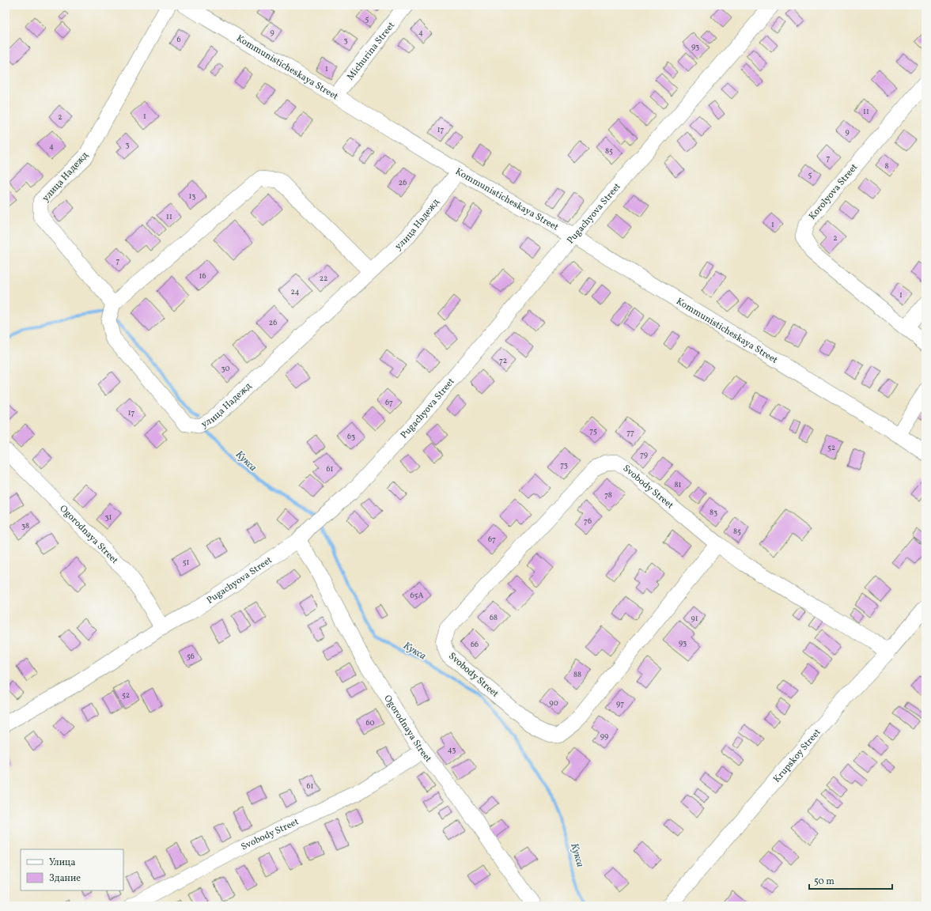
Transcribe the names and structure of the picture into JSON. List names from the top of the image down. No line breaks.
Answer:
{"streets":{"street":["Michurina Street","Kommunisticheskaya Street","улица Надежд","Korolyova Street","Pugachyova Street","Svobody Street","Ogorodnaya Street","Krupskoy Street"]},"crossings":[["Michurina Street","Kommunisticheskaya Street"],["Kommunisticheskaya Street","улица Надежд"],["Kommunisticheskaya Street","Pugachyova Street"],["Pugachyova Street","Ogorodnaya Street"],["Svobody Street","Ogorodnaya Street"],["Svobody Street","Krupskoy Street"]],"water":["Кукса"],"house_numbers":["5","9","4","6","3","93","1","11","1","2","17","9","3","4","85","7","8","5","26","13","11","1","2","7","16","22","24","1","26","72","30","67","17","75","77","63","52","79","73","61","81","78","83","31","76","38","85","67","51","65А","68","91","93","66","56","88","52","90","97","60","99","43","61"],"legend":["Улица","Здание"],"scale_bar":"50 m"}
